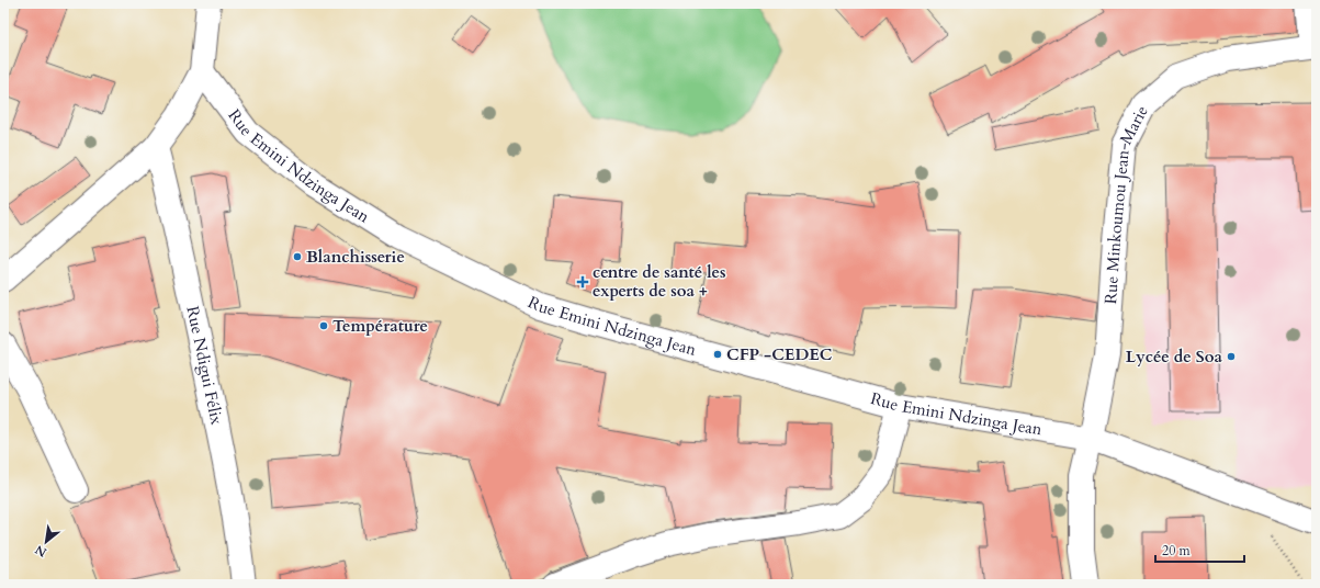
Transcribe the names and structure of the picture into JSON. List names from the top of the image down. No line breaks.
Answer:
{"streets":{"street":["Rue Emini Ndzinga Jean","Rue Minkoumou Jean-Marie","Rue Ndigui Félix"]},"crossings":[["Rue Emini Ndzinga Jean","Rue Minkoumou Jean-Marie"]],"places":{"other":["Blanchisserie","Température","CFP -CEDEC","Lycée de Soa"],"health":["centre de santé les experts de soa +"]},"scale_bar":"20 m","north":"bottom left"}
